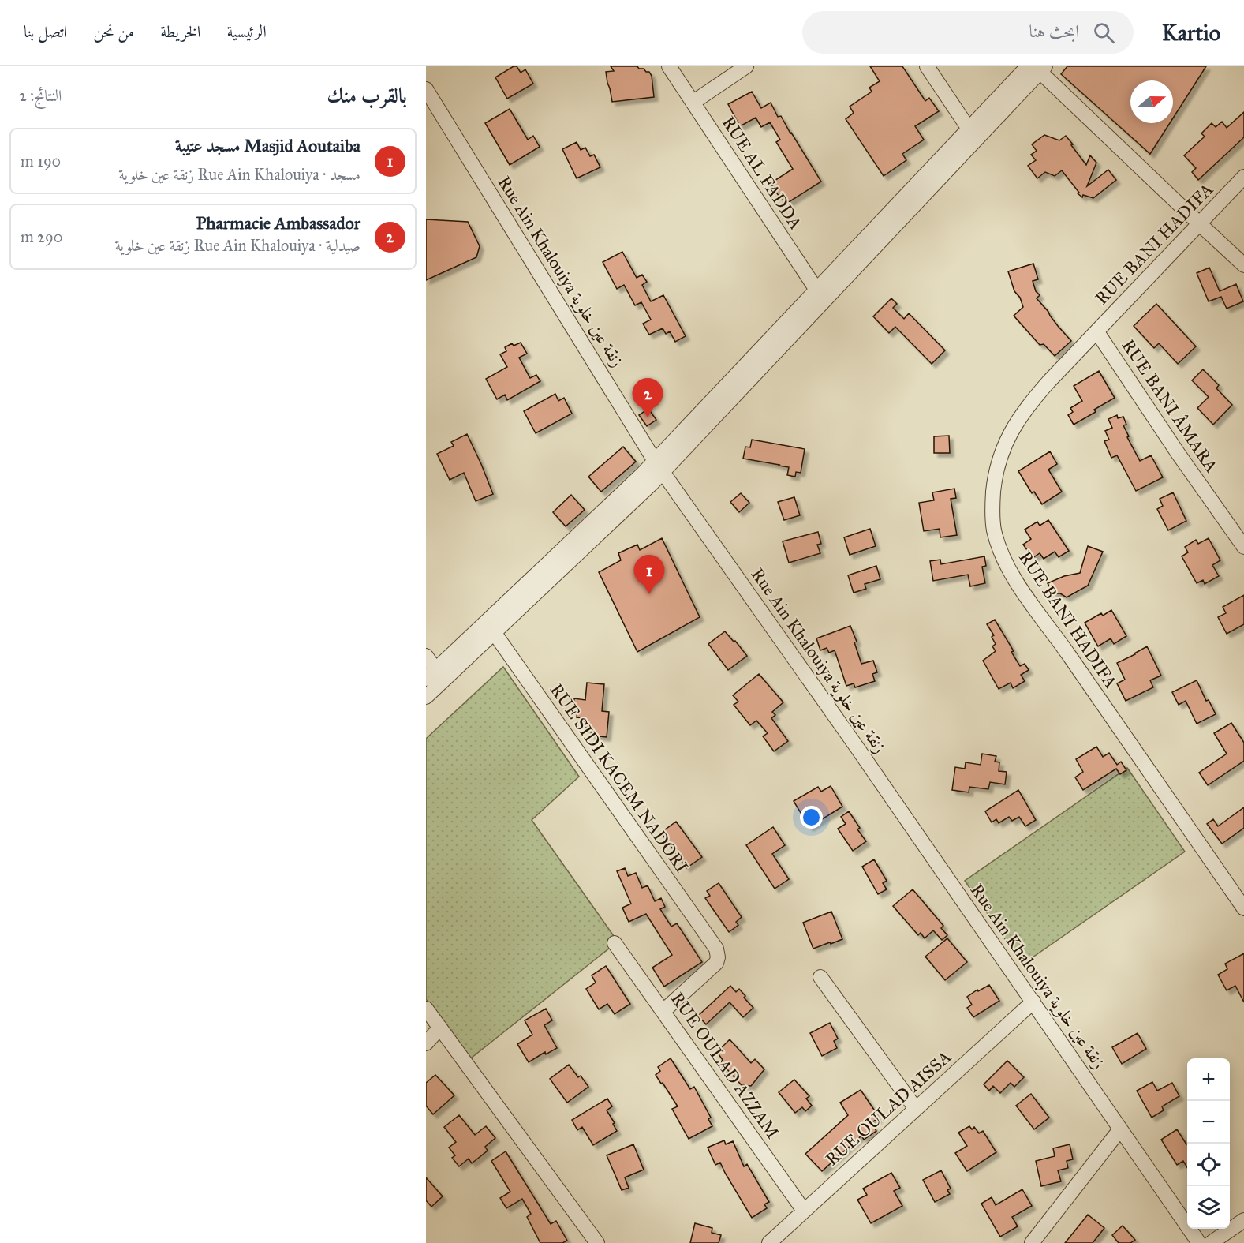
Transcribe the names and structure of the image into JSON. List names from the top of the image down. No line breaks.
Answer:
{"streets":{"street":["RUE AL FADDA","RUE BANI HADIFA","Rue Ain Khalouiya زنقة عين خلوية","RUE BANI ÂMARA","RUE SIDI KACEM NADORI","RUE OULAD AZZAM","RUE OULAD AISSA"]},"crossings":[["RUE BANI HADIFA","RUE BANI ÂMARA"],["Rue Ain Khalouiya زنقة عين خلوية","RUE OULAD AISSA"],["RUE SIDI KACEM NADORI","RUE OULAD AZZAM"],["RUE OULAD AZZAM","RUE OULAD AISSA"]],"north":"right","page":{"header":"Kartio","search":"ابحث هنا","nav":["الرئيسية","الخريطة","من نحن","اتصل بنا"],"heading":["بالقرب منك","النتائج: 2"],"list":[{"mark":"1","name":"Masjid Aoutaiba مسجد عتيبة","note":"مسجد · Rue Ain Khalouiya زنقة عين خلوية","value":"190 m"},{"mark":"2","name":"Pharmacie Ambassador","note":"صيدلية · Rue Ain Khalouiya زنقة عين خلوية","value":"290 m"}],"pins":["2","1"],"map_buttons":["+","−"]}}
